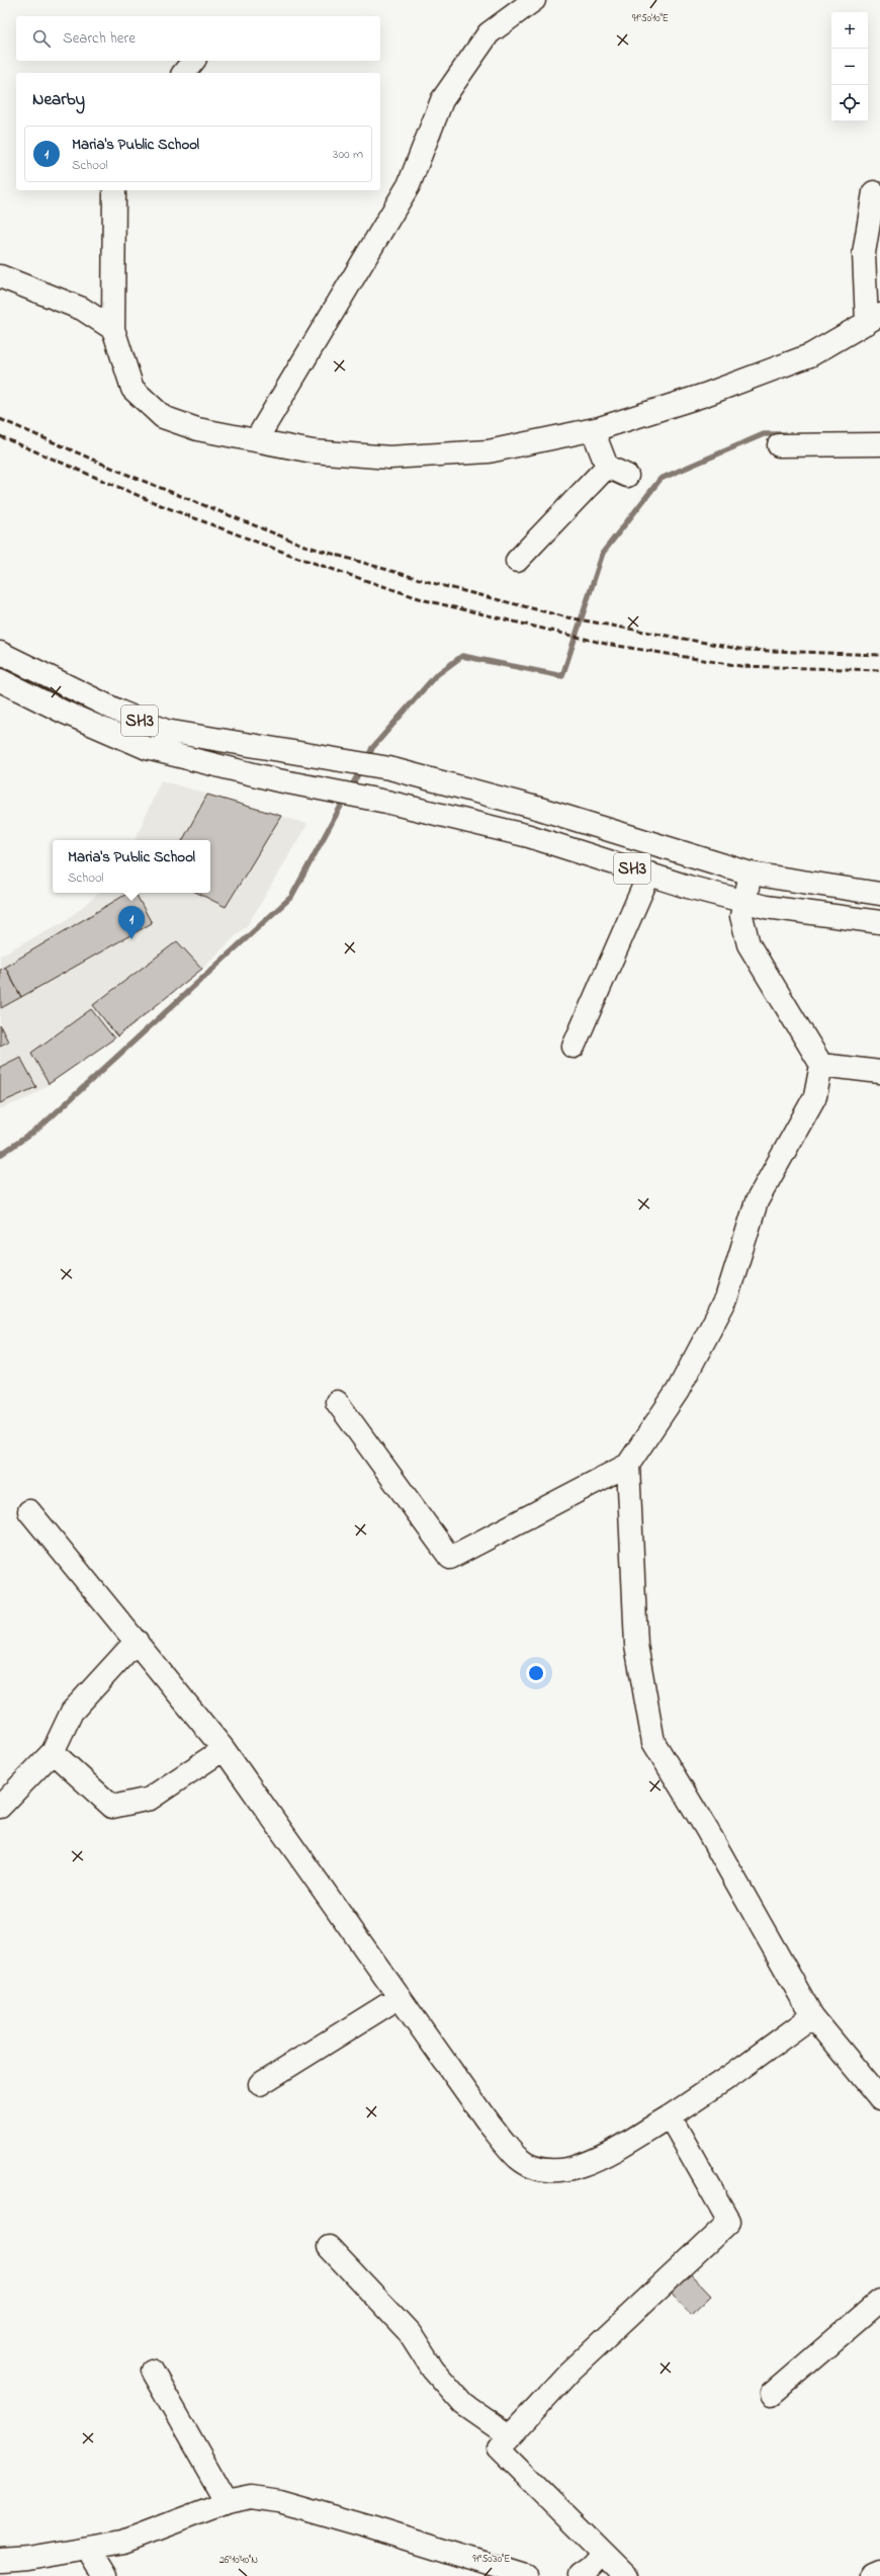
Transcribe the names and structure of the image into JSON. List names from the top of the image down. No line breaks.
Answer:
{"streets":{"street":["SH3"]},"page":{"map_buttons":["+","−"],"search":"Search here","heading":"Nearby","list":[{"mark":"1","name":"Maria's Public School","note":"School","value":"300 m"}],"popup":["Maria's Public School","School"],"pins":"1"},"coordinates":["91°50'10\"E","91°50'30\"E","26°10'40\"N"]}
